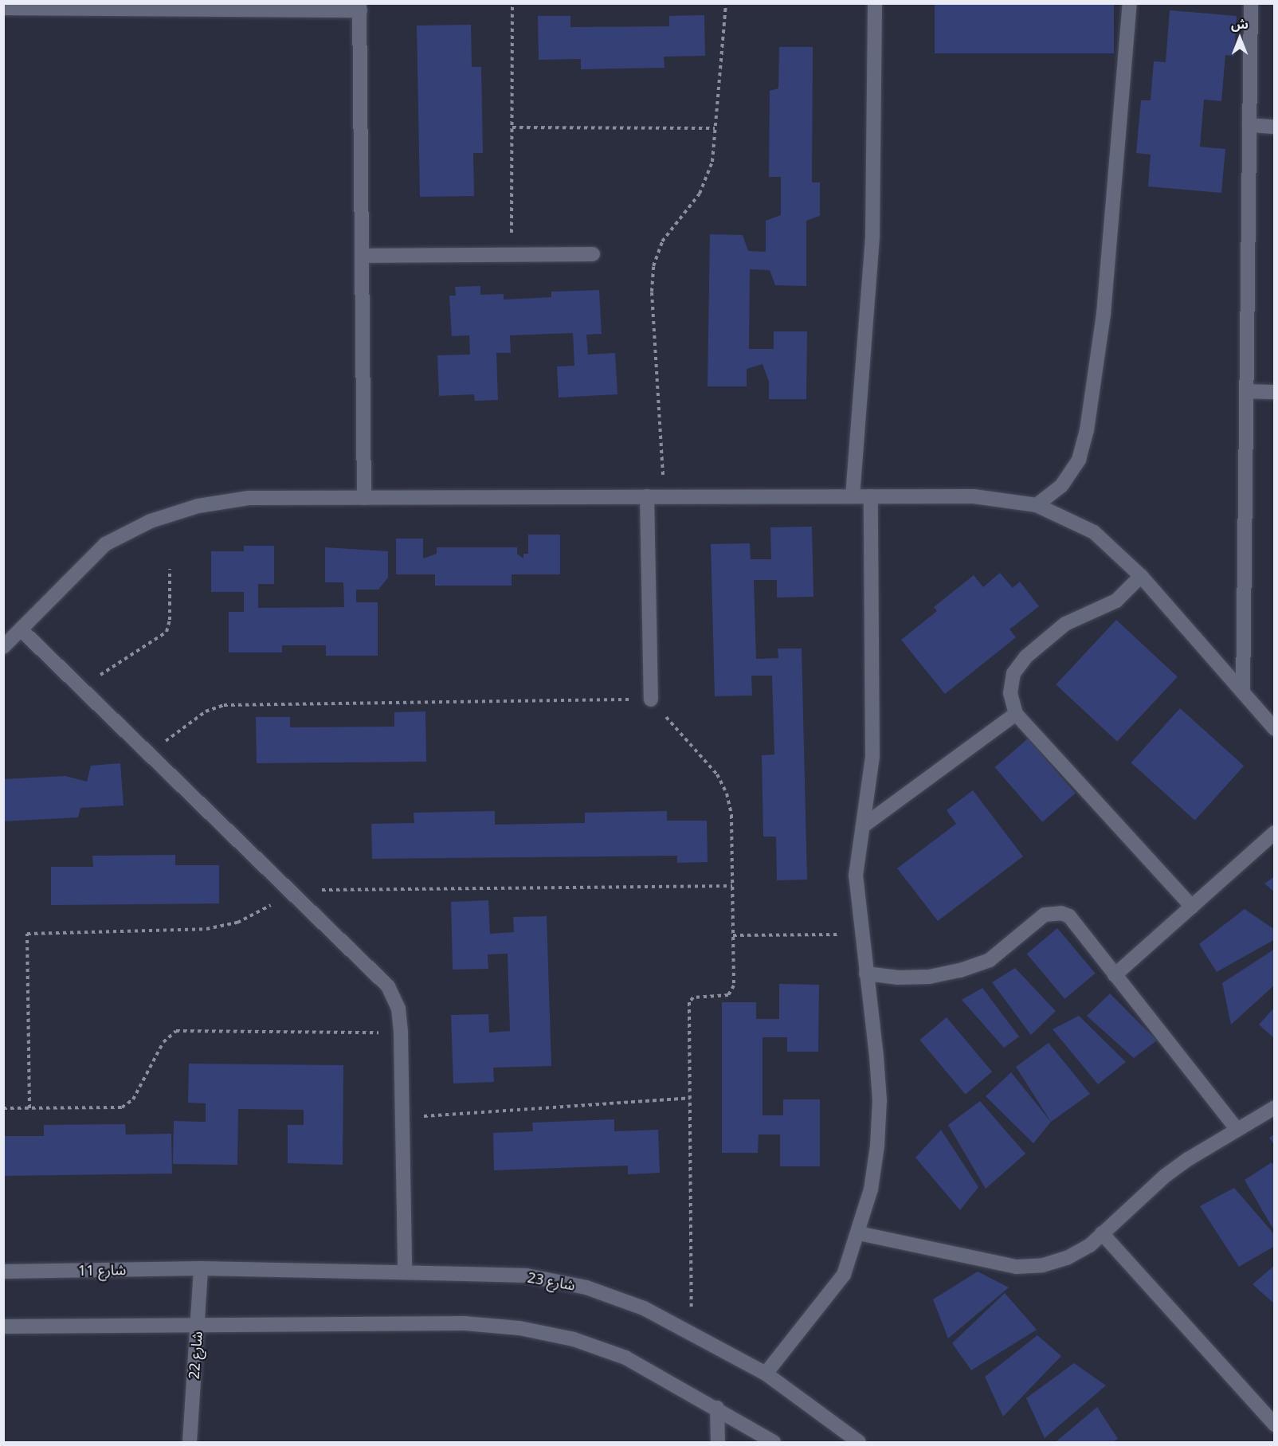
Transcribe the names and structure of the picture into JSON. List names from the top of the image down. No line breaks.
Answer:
{"streets":{"street":["شارع 11","شارع 23","شارع 22"]},"crossings":[["شارع 11","شارع 23"],["شارع 11","شارع 22"],["شارع 23","شارع 22"]],"north":"top"}
